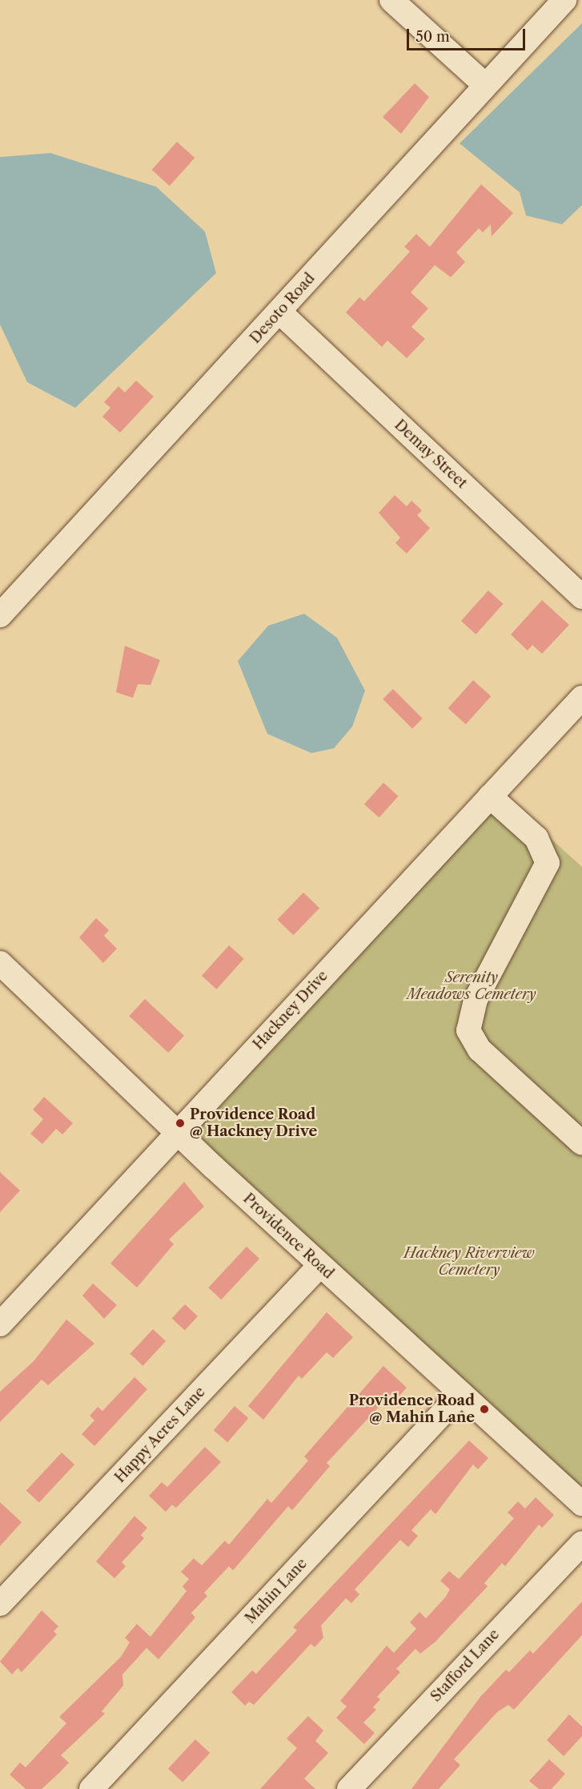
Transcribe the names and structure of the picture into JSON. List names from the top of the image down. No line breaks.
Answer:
{"streets":{"street":["Desoto Road","Demay Street","Hackney Drive","Providence Road","Happy Acres Lane","Mahin Lane","Stafford Lane"]},"crossings":[["Desoto Road","Demay Street"],["Hackney Drive","Providence Road"],["Providence Road","Happy Acres Lane"],["Providence Road","Mahin Lane"]],"parks":["Serenity Meadows Cemetery","Hackney Riverview Cemetery"],"places":["Providence Road @ Hackney Drive","Providence Road @ Mahin Lane"],"scale_bar":"50 m"}
